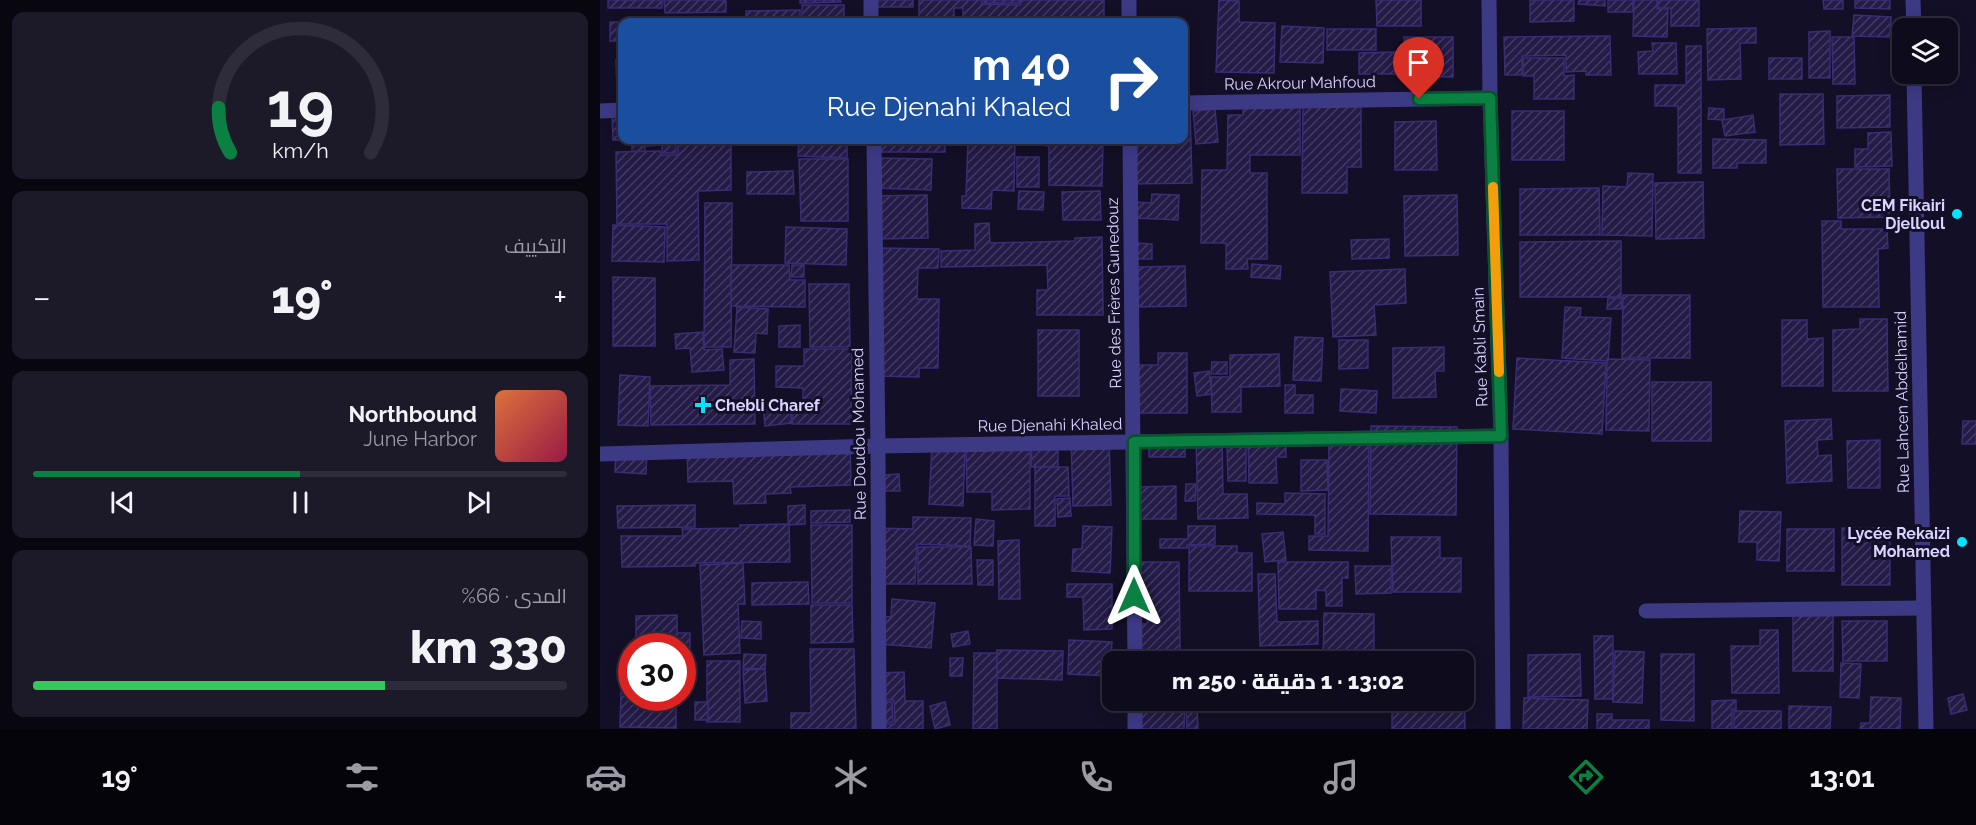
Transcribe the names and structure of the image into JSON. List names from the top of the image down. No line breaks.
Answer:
{"streets":{"street":["Rue Akrour Mahfoud","Rue des Frères Gunedouz","Rue Kabli Smain","Rue Lahcen Abdelhamid","Rue Djenahi Khaled","Rue Doudou Mohamed"]},"crossings":[["Rue Akrour Mahfoud","Rue Kabli Smain"],["Rue des Frères Gunedouz","Rue Djenahi Khaled"],["Rue Kabli Smain","Rue Djenahi Khaled"],["Rue Djenahi Khaled","Rue Doudou Mohamed"]],"places":{"other":["CEM Fikairi Djelloul","Lycée Rekaizi Mohamed"],"health":["Chebli Charef"]},"page":{"turn":["40 m","Rue Djenahi Khaled"],"tile":["التكييف",["المدى · 66%","330 km"]],"heat":["−","19°","+"],"song":["Northbound","June Harbor"],"limit":"30","trip":"13:02 · 1 دقيقة · 250 m","tabs":["13:01","19°"],"gauge":["19","km/h"]}}
